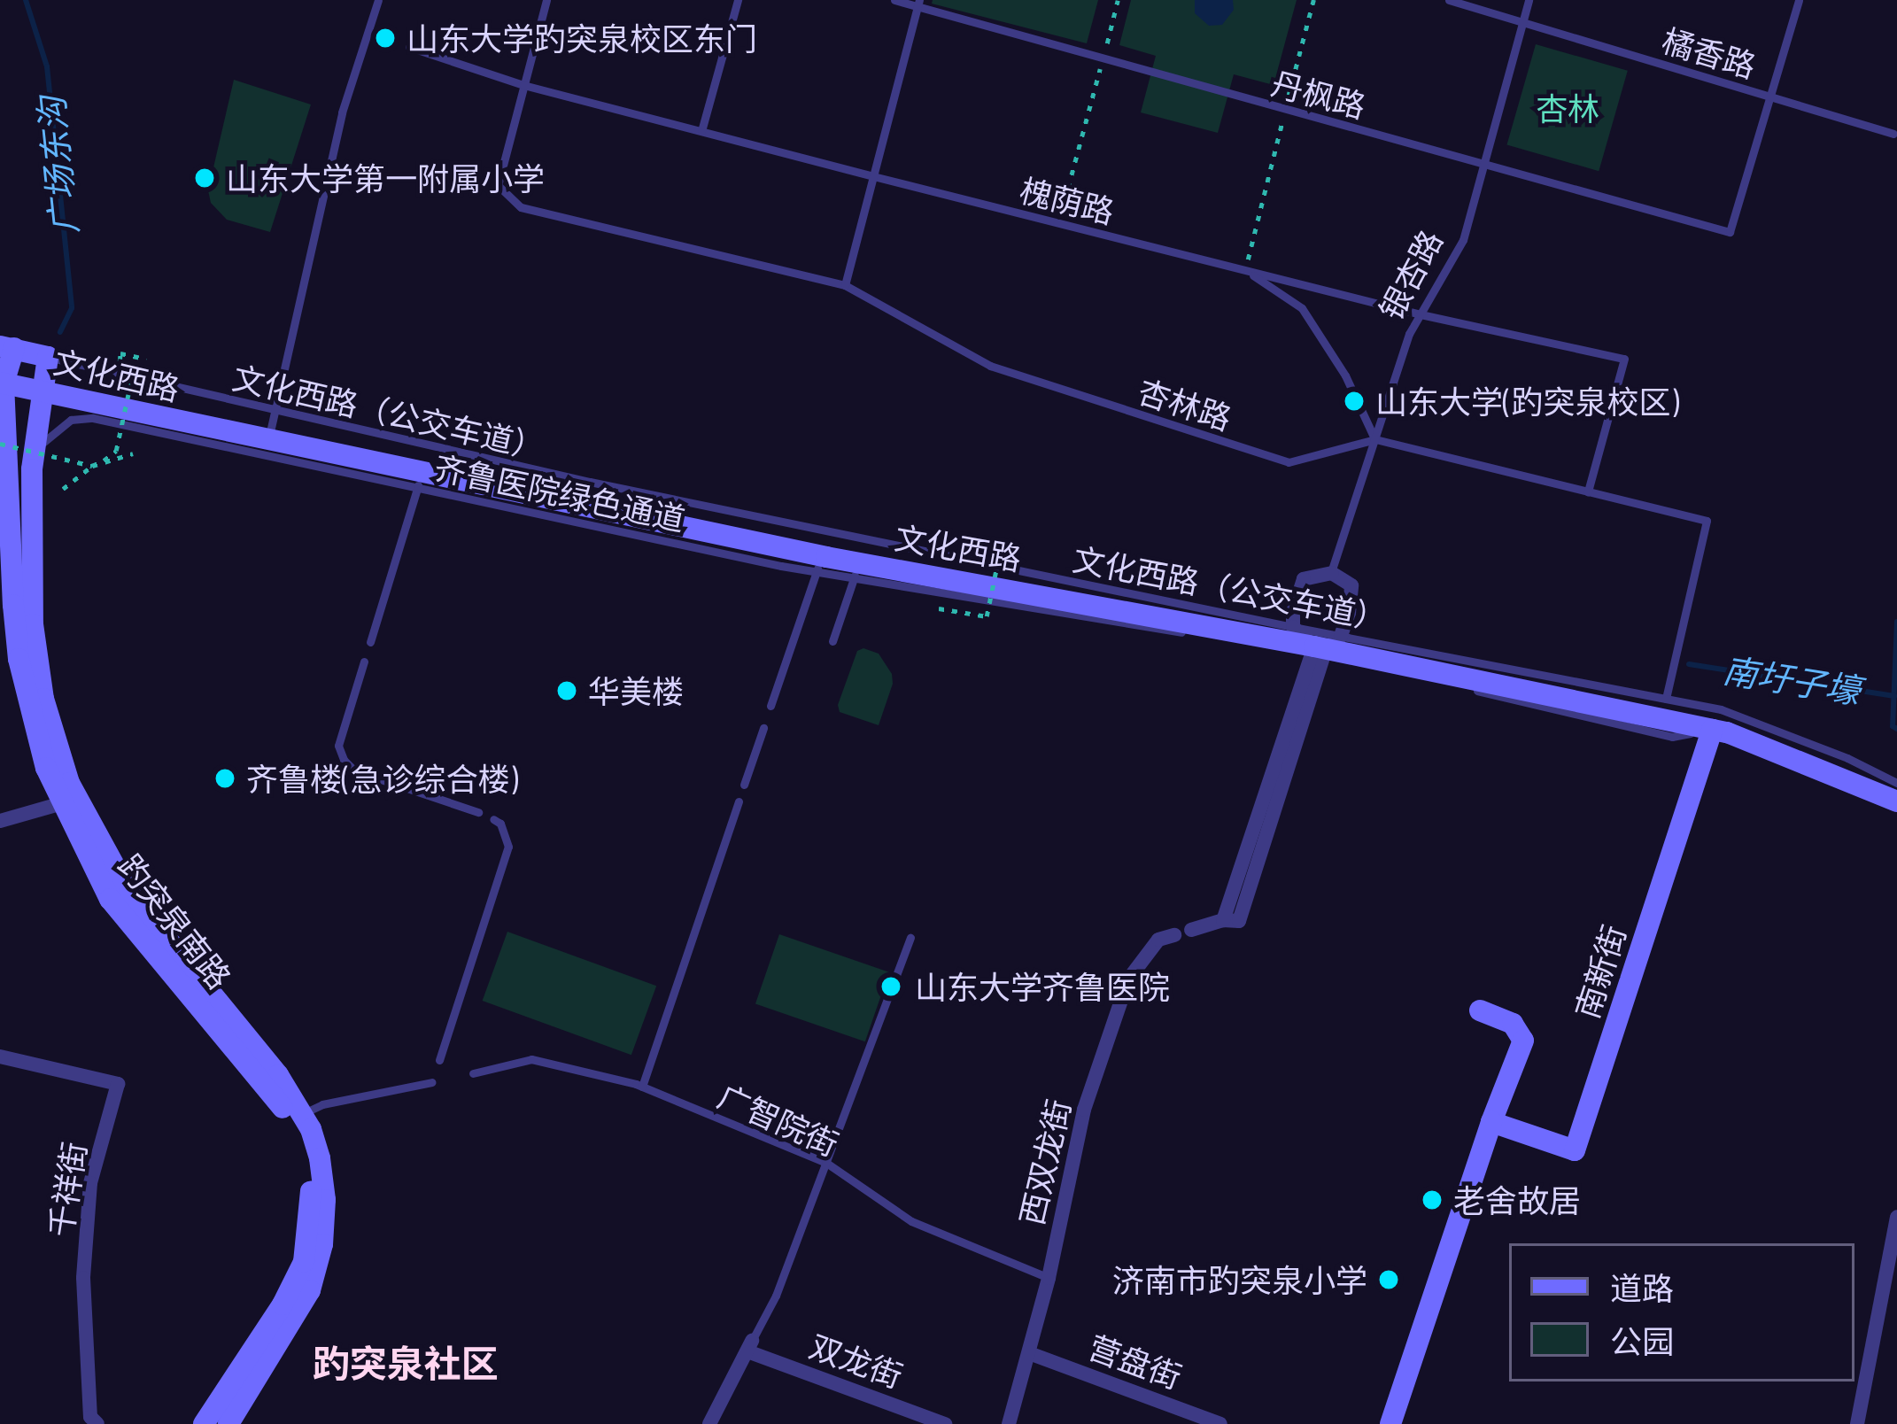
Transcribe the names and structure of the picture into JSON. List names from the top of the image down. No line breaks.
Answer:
{"streets":{"main road":["文化西路","趵突泉南路","南新街"],"street":["西双龙街","千祥街","双龙街","营盘街"],"lane":["橘香路","丹枫路","槐荫路","银杏路","杏林路","文化西路（公交车道）","齐鲁医院绿色通道","广智院街"]},"crossings":[["橘香路","丹枫路"],["橘香路","银杏路"],["丹枫路","银杏路"],["槐荫路","银杏路"],["槐荫路","杏林路"],["银杏路","杏林路"],["文化西路","文化西路（公交车道）"],["文化西路","齐鲁医院绿色通道"],["文化西路","趵突泉南路"],["文化西路","南新街"],["文化西路","西双龙街"],["杏林路","文化西路（公交车道）"],["文化西路（公交车道）","齐鲁医院绿色通道"],["文化西路（公交车道）","趵突泉南路"],["文化西路（公交车道）","西双龙街"],["齐鲁医院绿色通道","趵突泉南路"],["齐鲁医院绿色通道","西双龙街"],["广智院街","西双龙街"],["西双龙街","营盘街"]],"districts":["趵突泉社区"],"water":["广场东沟","南圩子壕"],"parks":["杏林"],"places":["山东大学趵突泉校区东门","山东大学第一附属小学","山东大学(趵突泉校区)","华美楼","齐鲁楼(急诊综合楼)","山东大学齐鲁医院","老舍故居","济南市趵突泉小学"],"legend":["道路","公园"]}
